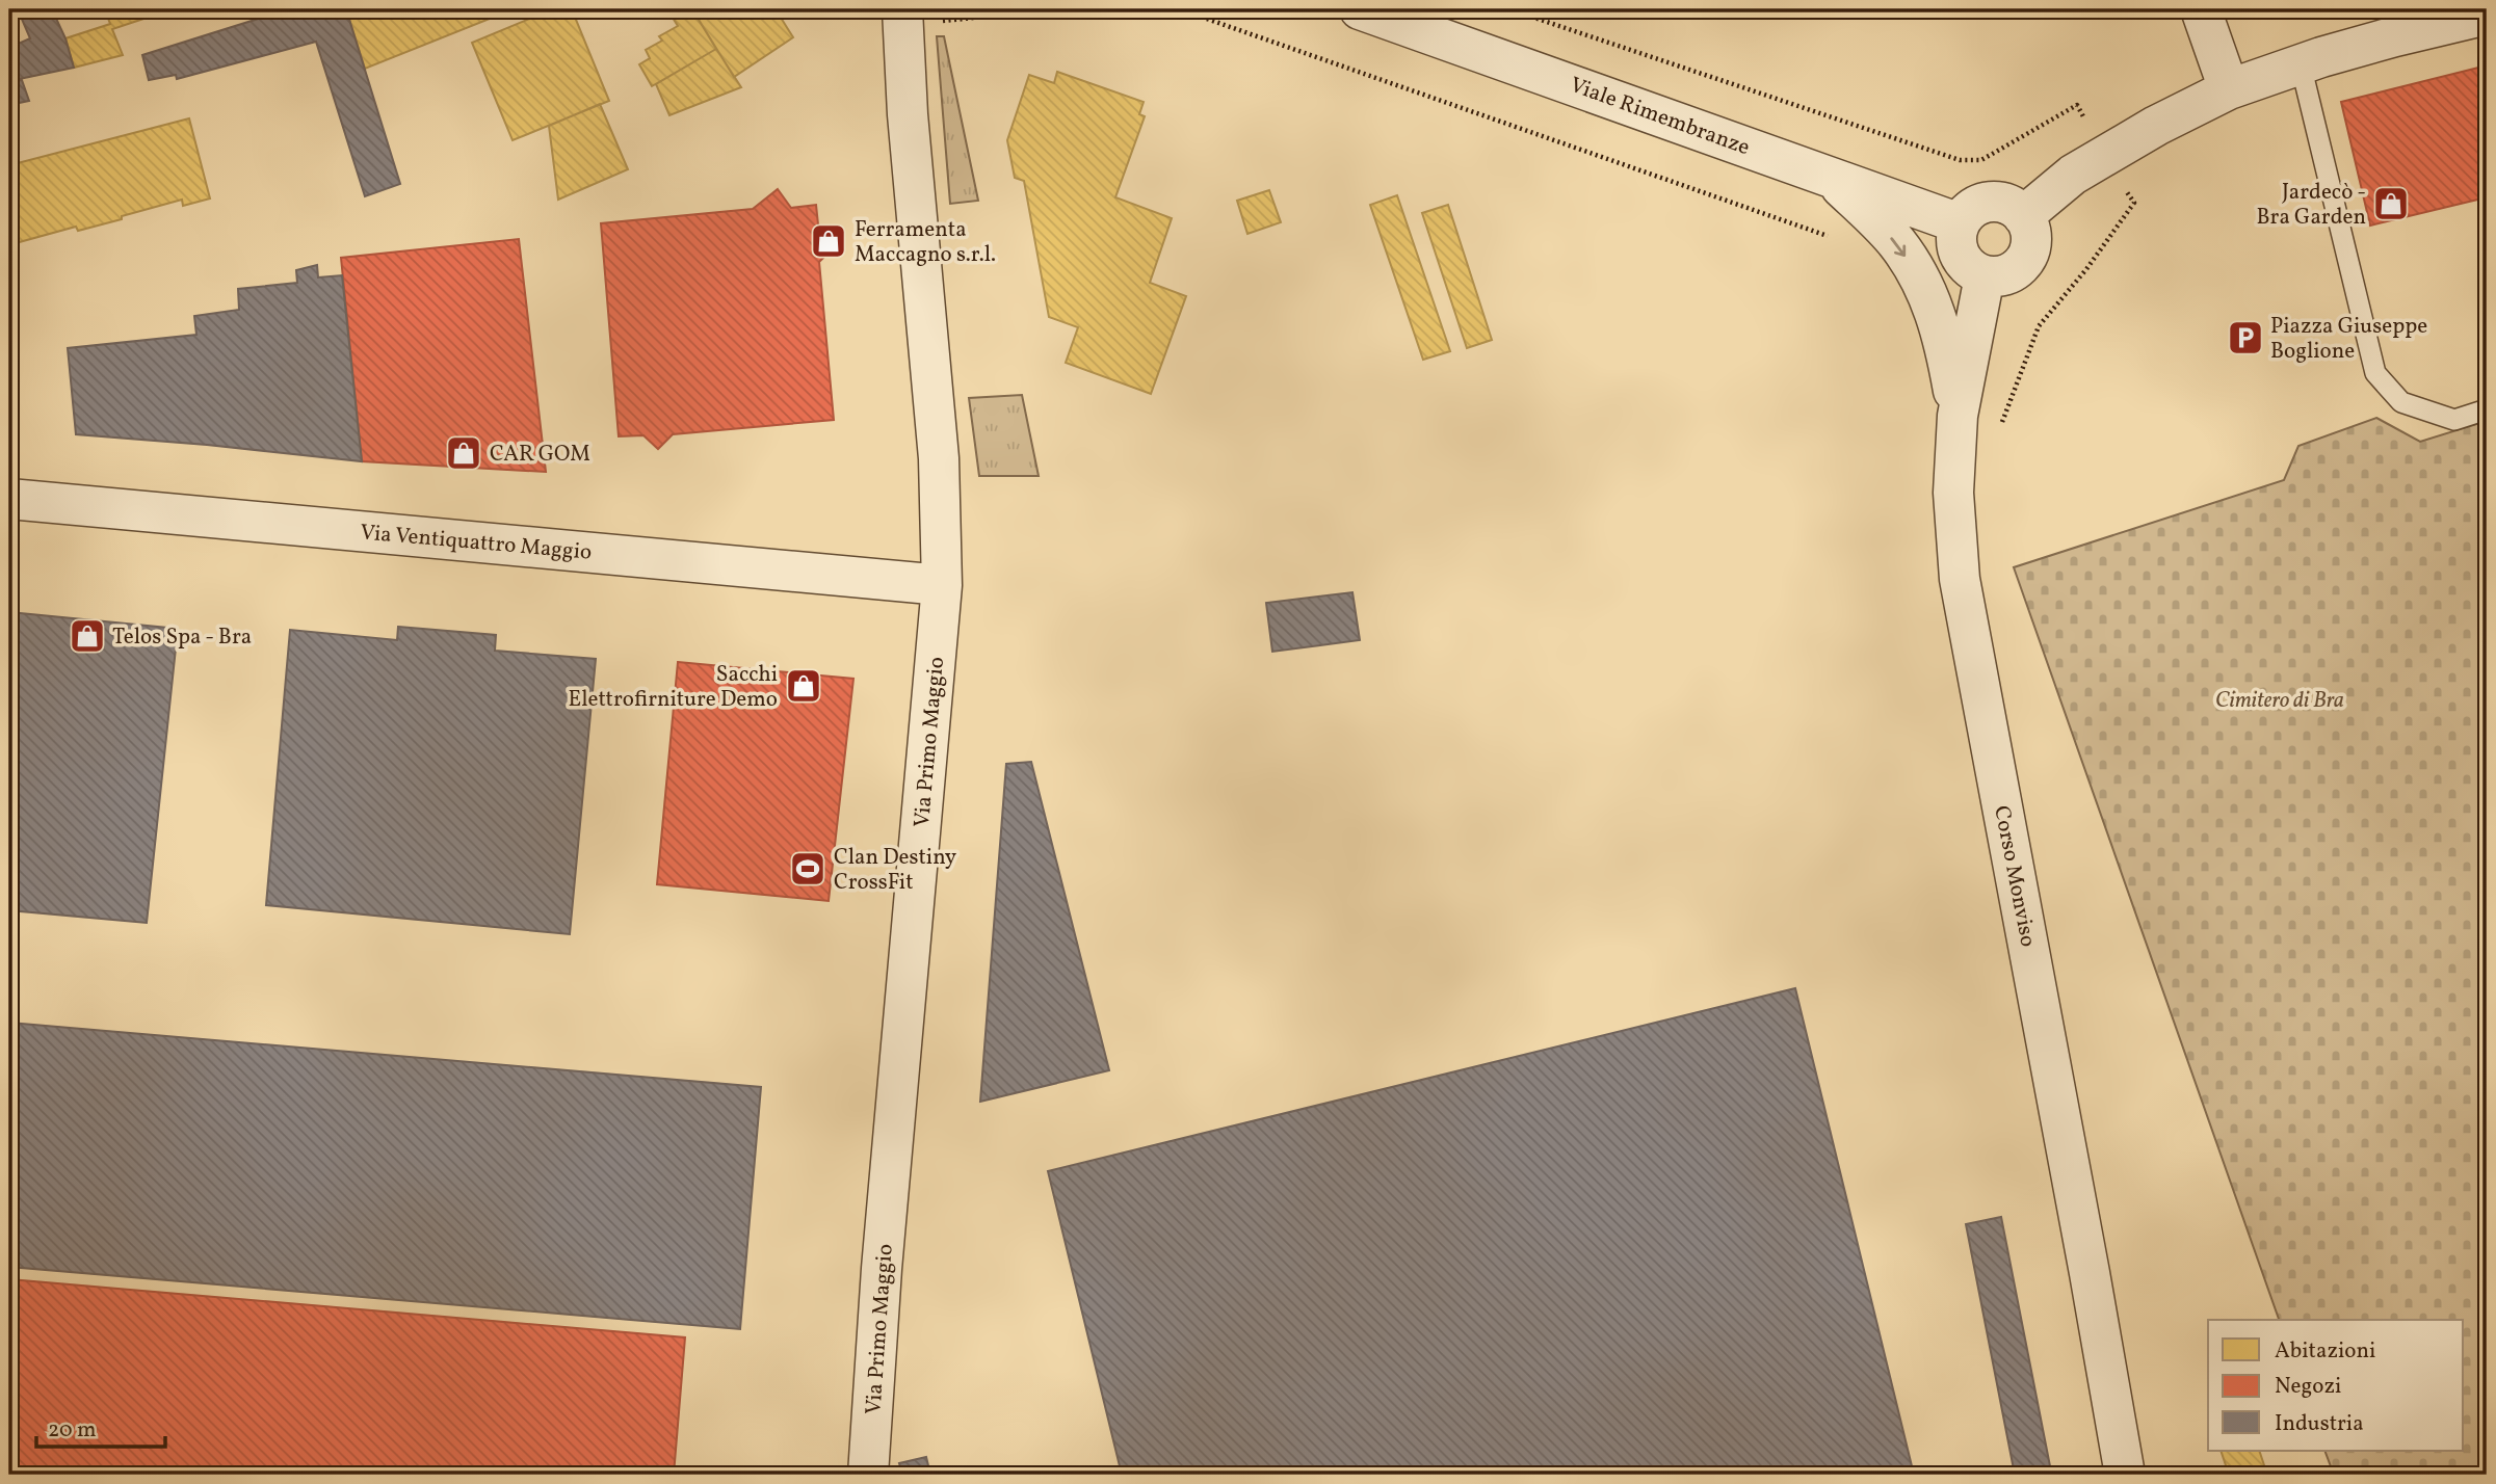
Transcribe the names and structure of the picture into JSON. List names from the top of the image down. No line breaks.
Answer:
{"streets":{"street":["Viale Rimembranze","Via Ventiquattro Maggio","Via Primo Maggio","Corso Monviso"]},"crossings":[["Viale Rimembranze","Corso Monviso"],["Via Ventiquattro Maggio","Via Primo Maggio"]],"parks":["Cimitero di Bra"],"places":{"shop":["Jardecò - Bra Garden","Ferramenta Maccagno s.r.l.","CAR GOM","Telos Spa - Bra","Sacchi Elettrofirniture Demo"],"parking":["Piazza Giuseppe Boglione"],"sports":["Clan Destiny CrossFit"]},"legend":["Abitazioni","Negozi","Industria"],"scale_bar":"20 m"}
